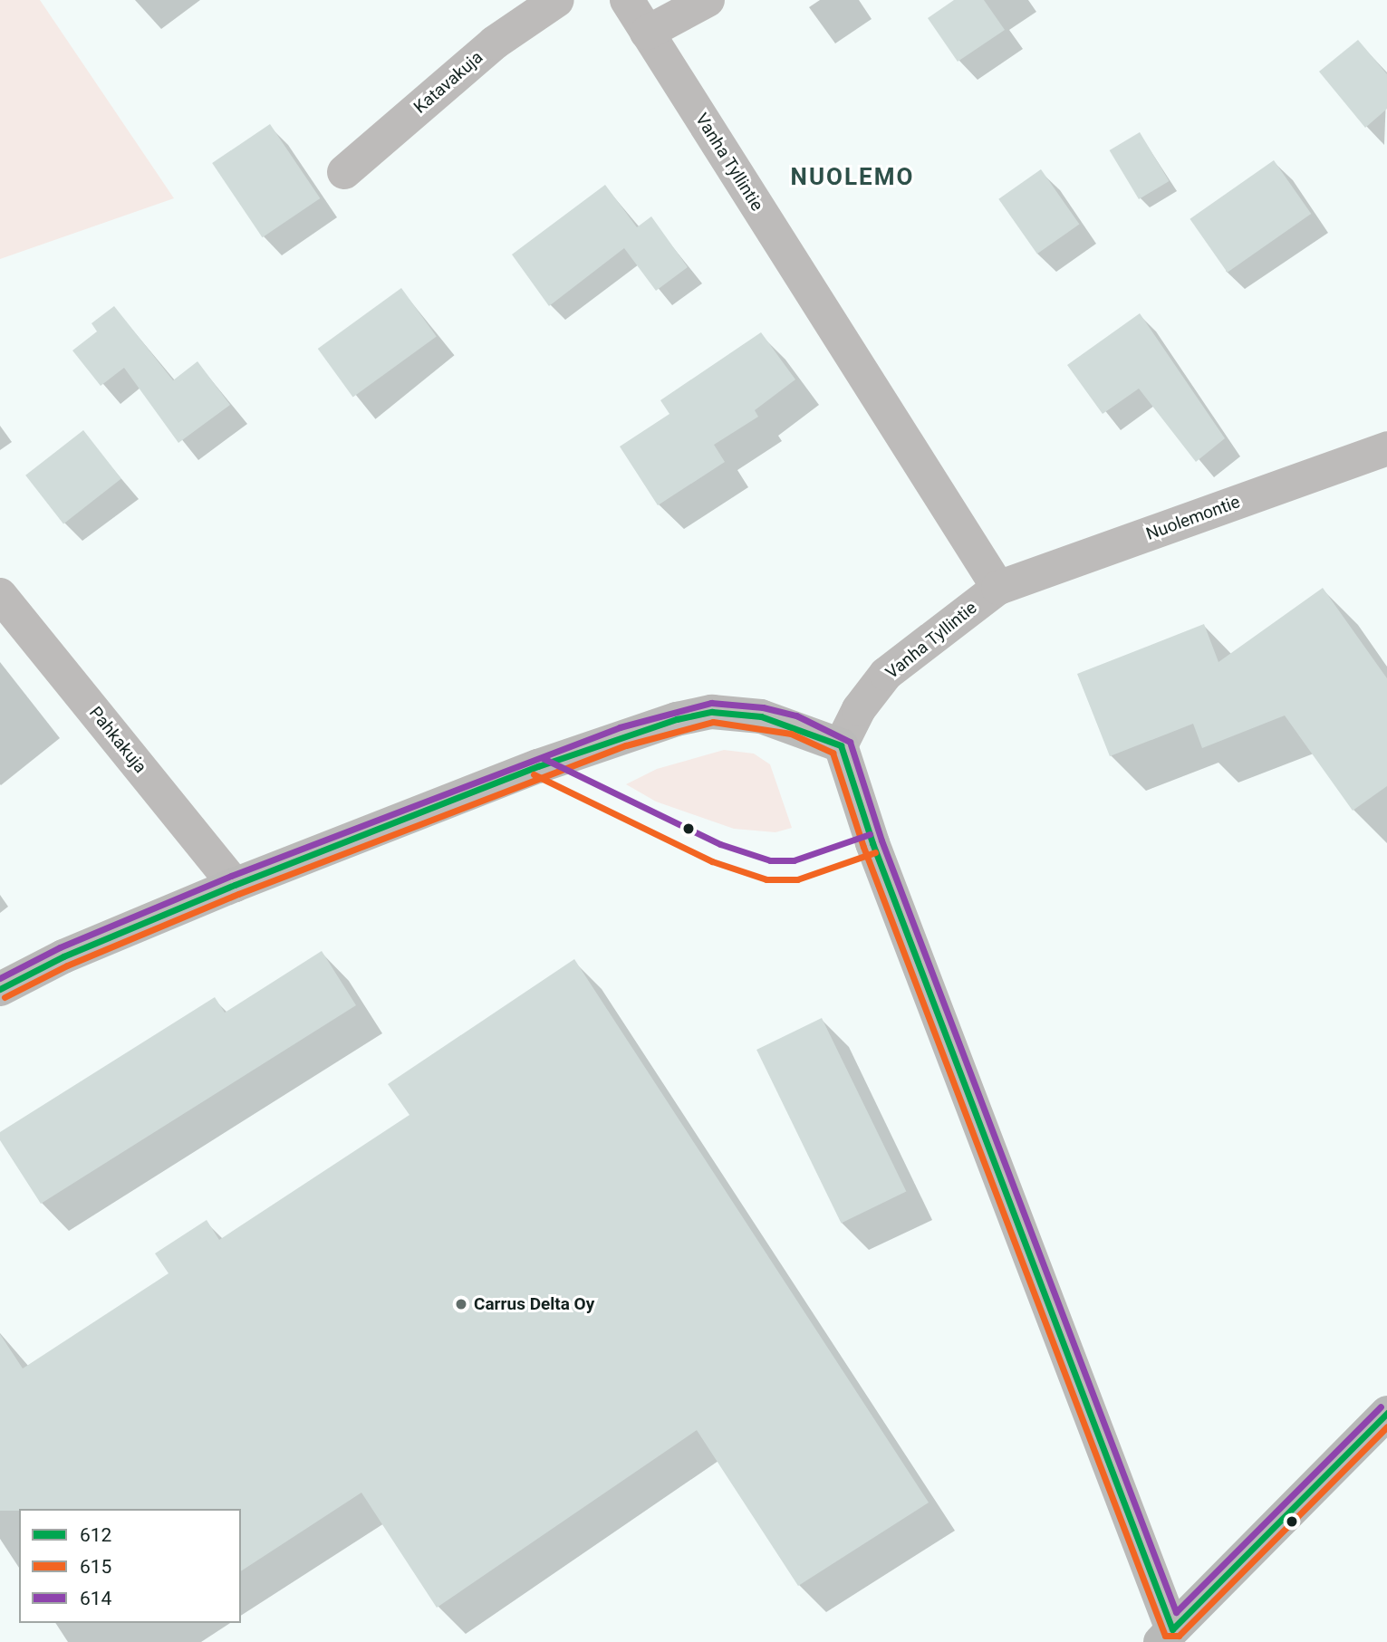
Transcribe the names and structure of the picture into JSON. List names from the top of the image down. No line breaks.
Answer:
{"streets":{"street":["Katavakuja","Vanha Tyllintie","Nuolemontie","Pahkakuja"]},"crossings":[["Vanha Tyllintie","Nuolemontie"]],"districts":["NUOLEMO"],"places":["Carrus Delta Oy"],"lines":["transit line 614","transit line 612","transit line 615"],"legend":["612","615","614"]}
